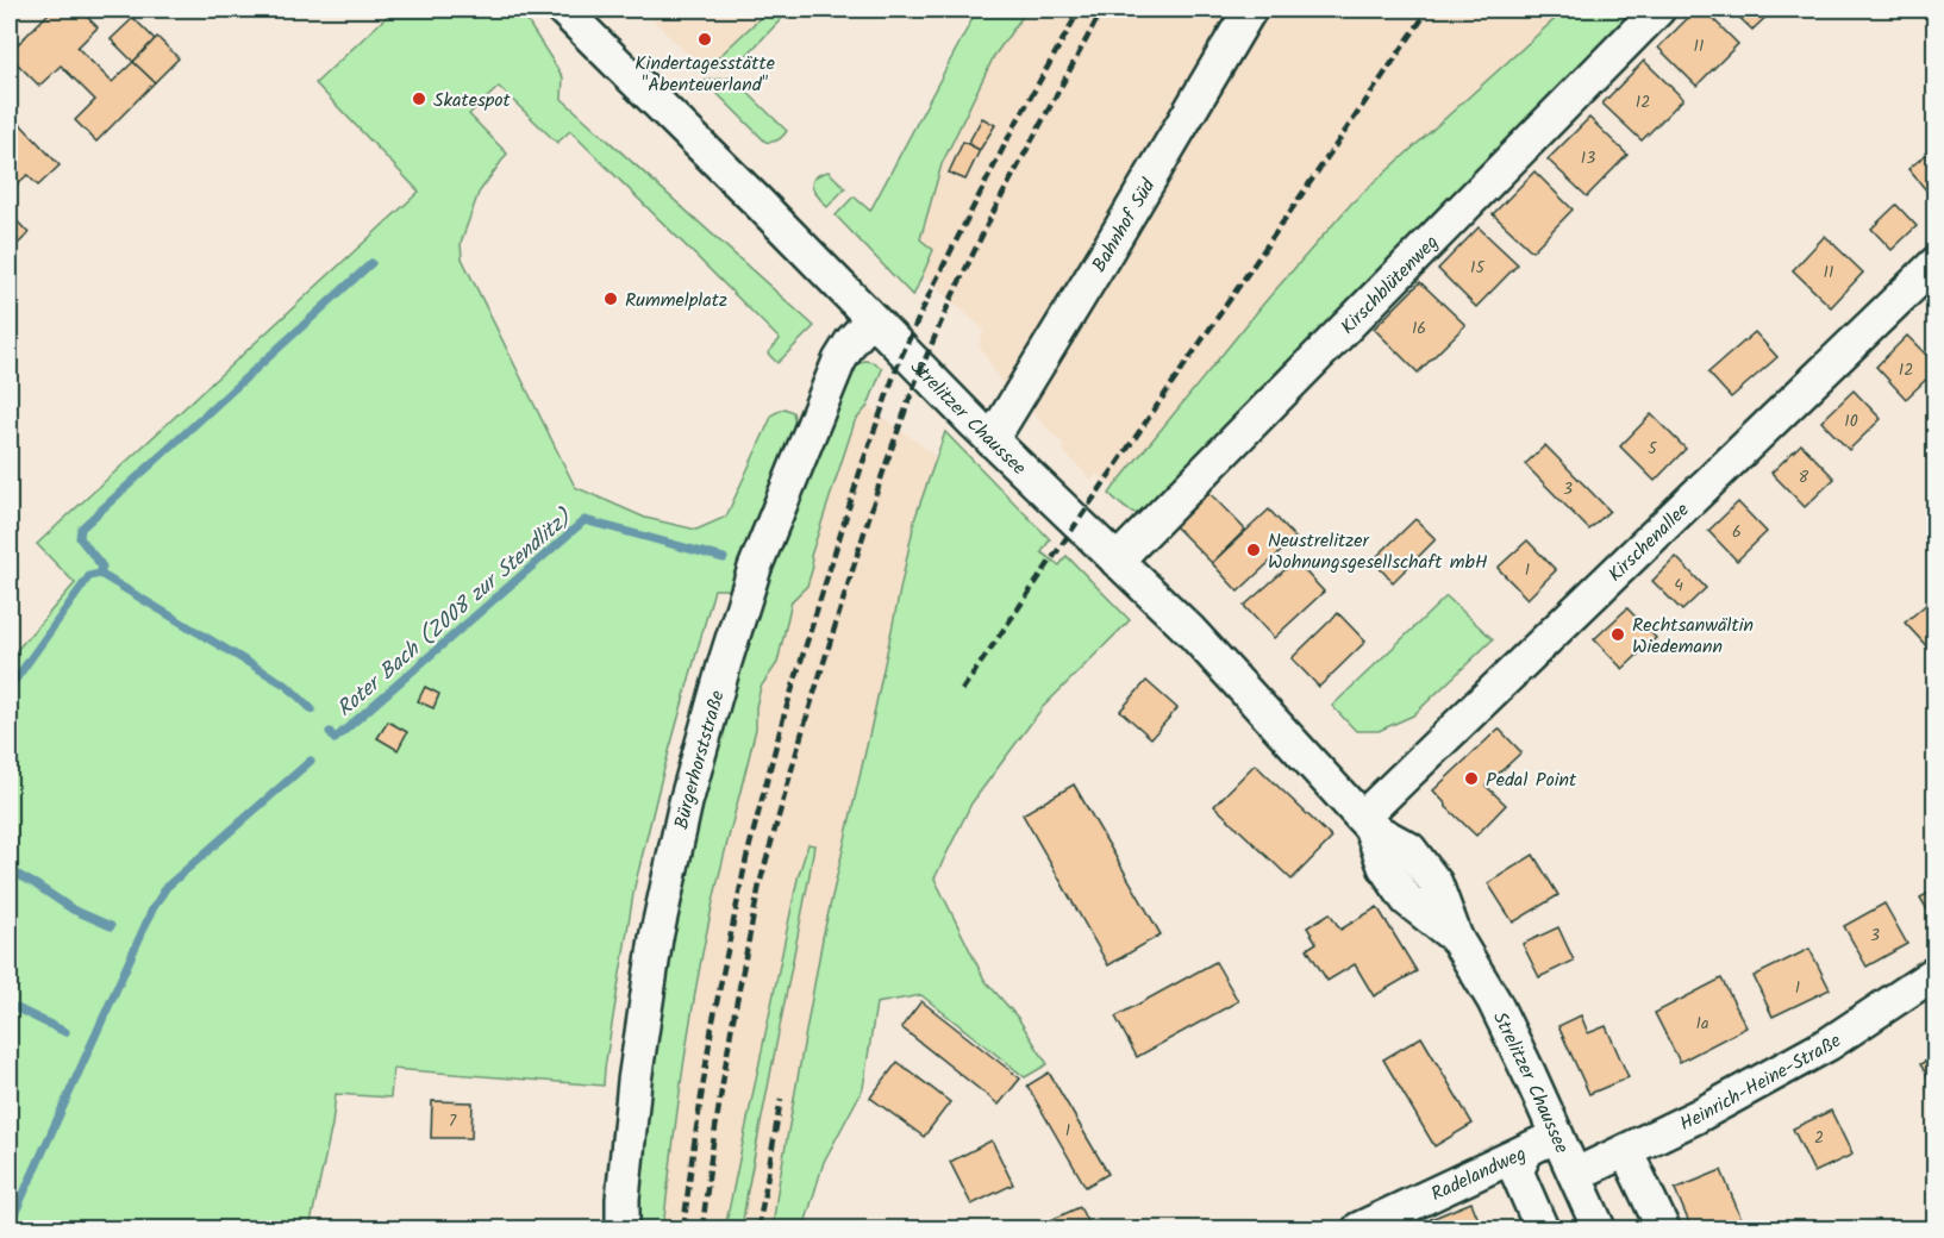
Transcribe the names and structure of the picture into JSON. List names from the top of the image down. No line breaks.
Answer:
{"streets":{"street":["Bahnhof Süd","Kirschblütenweg","Strelitzer Chaussee","Kirschenallee","Bürgerhorststraße","Heinrich-Heine-Straße","Radelandweg"]},"crossings":[["Bahnhof Süd","Strelitzer Chaussee"],["Kirschblütenweg","Strelitzer Chaussee"],["Strelitzer Chaussee","Kirschenallee"],["Strelitzer Chaussee","Bürgerhorststraße"],["Strelitzer Chaussee","Heinrich-Heine-Straße"],["Strelitzer Chaussee","Radelandweg"]],"water":["Roter Bach (Z008 zur Stendlitz)"],"places":["Kindertagesstätte \"Abenteuerland\"","Skatespot","Rummelplatz","Neustrelitzer Wohnungsgesellschaft mbH","Rechtsanwältin Wiedemann","Pedal Point"],"house_numbers":["11","12","13","15","11","16","12","10","5","8","3","6","1","4","3","1","1a","7","1","2"]}
